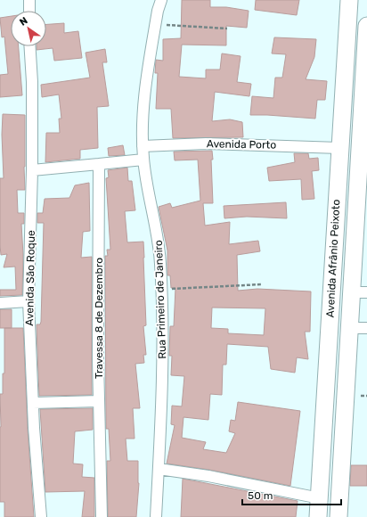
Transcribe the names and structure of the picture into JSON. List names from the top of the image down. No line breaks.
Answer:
{"streets":{"main road":["Avenida Afrânio Peixoto"],"street":["Avenida Porto","Avenida São Roque","Rua Primeiro de Janeiro","Travessa 8 de Dezembro"]},"crossings":[["Avenida Porto","Avenida Afrânio Peixoto"],["Avenida Porto","Rua Primeiro de Janeiro"]],"scale_bar":"50 m","north":"top left"}
